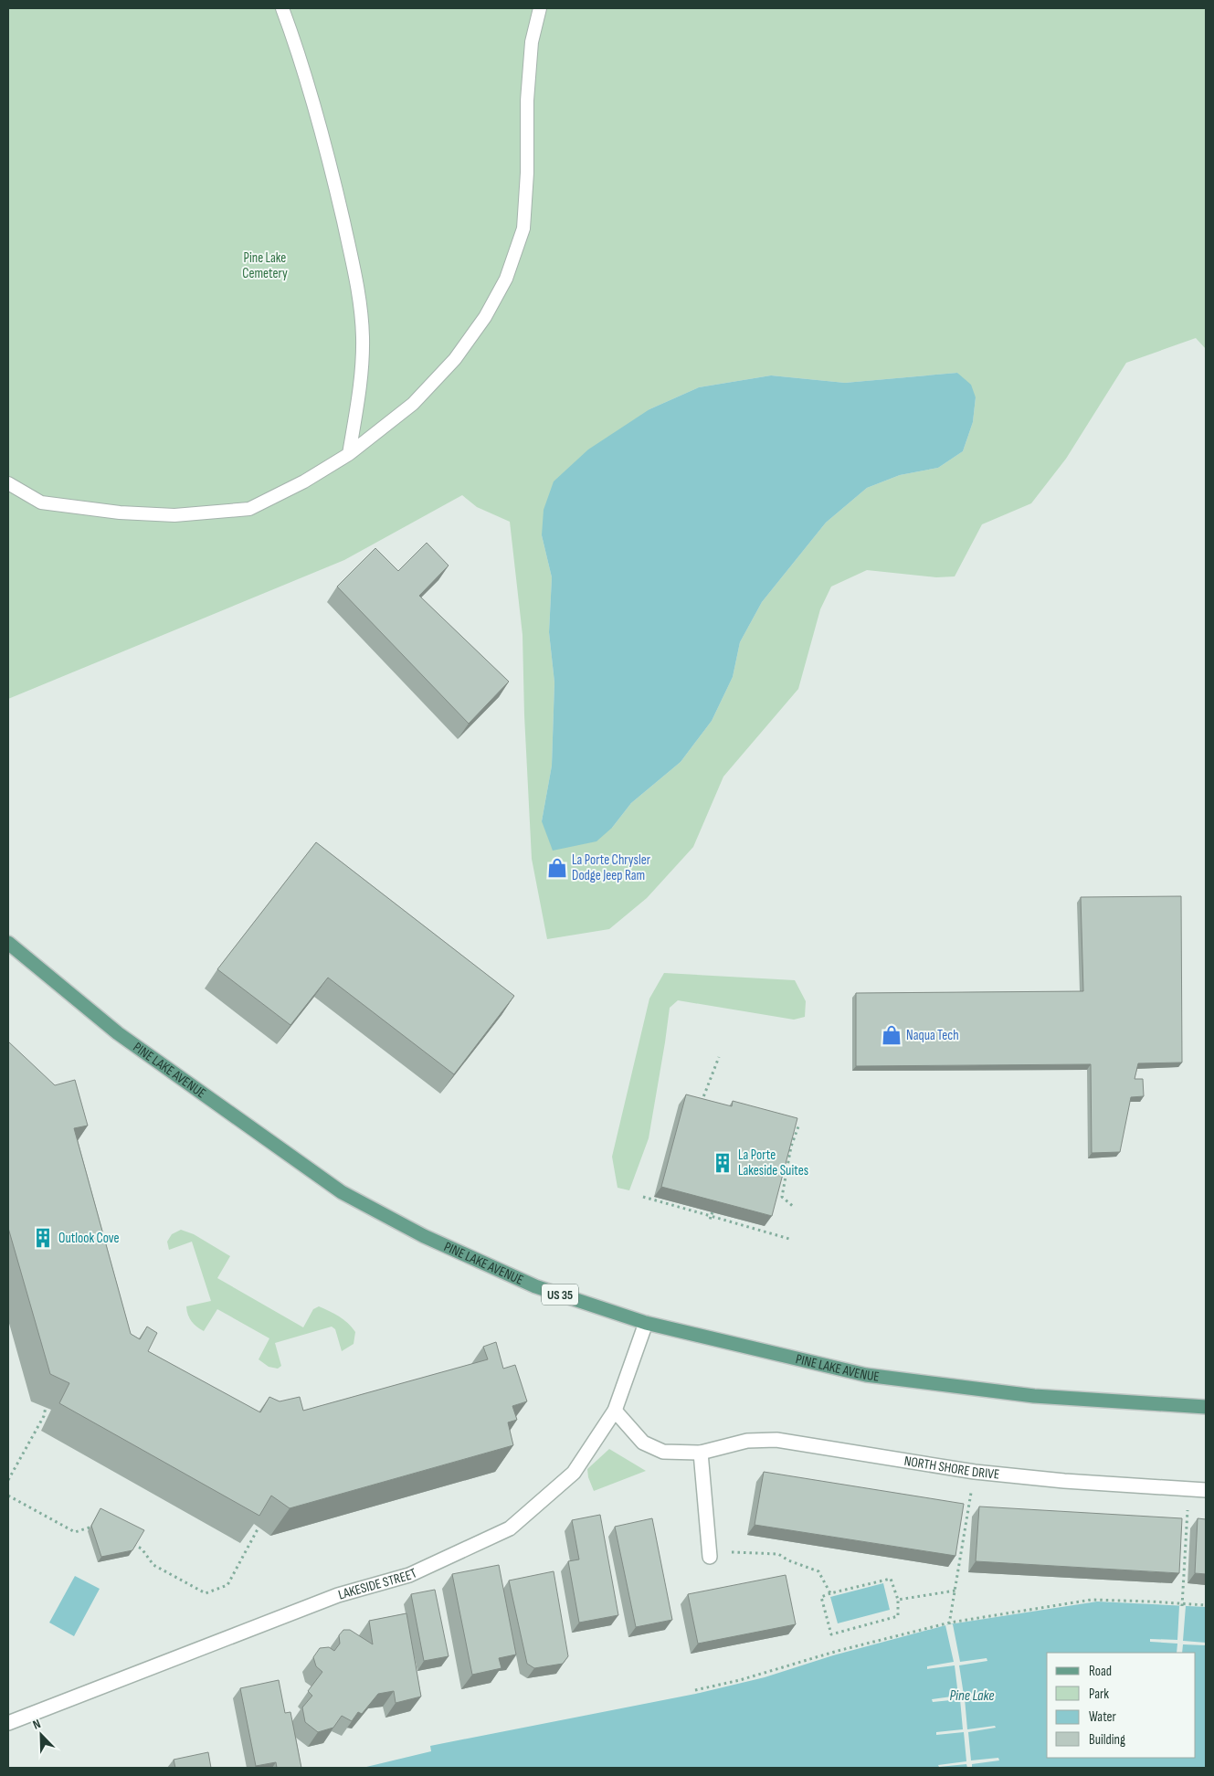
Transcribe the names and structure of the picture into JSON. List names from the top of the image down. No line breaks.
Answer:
{"streets":{"main road":["PINE LAKE AVENUE","US 35"],"street":["NORTH SHORE DRIVE","LAKESIDE STREET"]},"crossings":[["PINE LAKE AVENUE","LAKESIDE STREET"],["NORTH SHORE DRIVE","LAKESIDE STREET"]],"water":["Pine Lake"],"parks":["Pine Lake Cemetery"],"places":{"shop":["La Porte Chrysler Dodge Jeep Ram","Naqua Tech"],"building":["La Porte Lakeside Suites","Outlook Cove"]},"legend":["Road","Park","Water","Building"],"north":"top left"}
